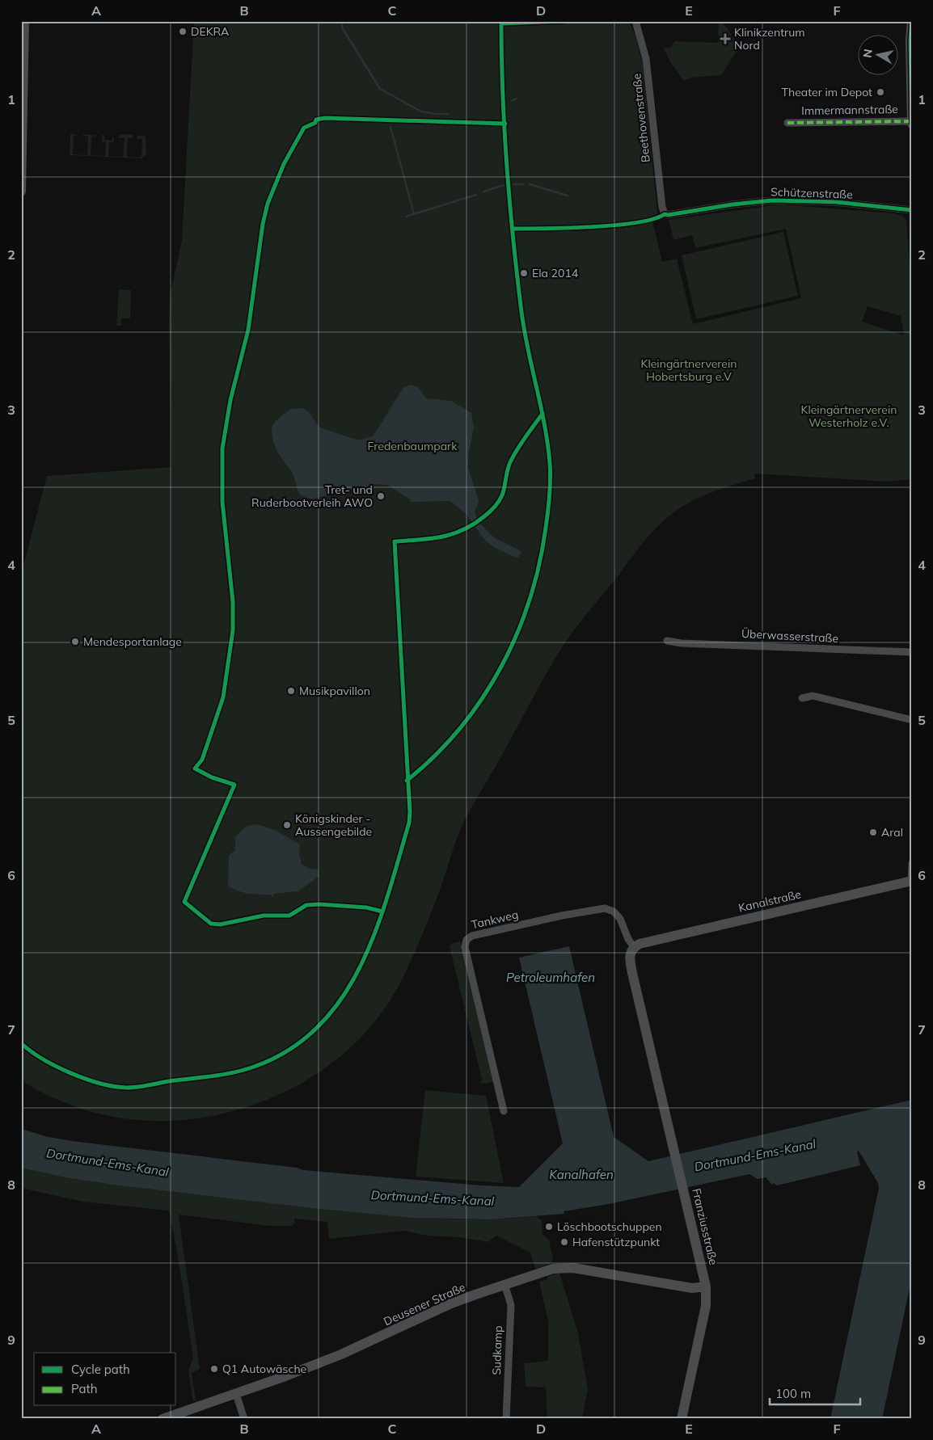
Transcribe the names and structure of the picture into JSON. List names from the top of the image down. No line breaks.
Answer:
{"streets":{"main road":["Immermannstraße","Kanalstraße","Franziusstraße","Deusener Straße"],"street":["Beethovenstraße","Schützenstraße","Überwasserstraße","Tankweg","Sudkamp"]},"crossings":[["Beethovenstraße","Schützenstraße"],["Kanalstraße","Tankweg"],["Kanalstraße","Franziusstraße"],["Tankweg","Franziusstraße"],["Franziusstraße","Deusener Straße"],["Deusener Straße","Sudkamp"]],"water":["Petroleumhafen","Dortmund-Ems-Kanal","Kanalhafen"],"parks":["Kleingärtnerverein Hobertsburg e.V","Kleingärtnerverein Westerholz e.V.","Fredenbaumpark"],"places":{"other":["DEKRA","Theater im Depot","Ela 2014","Tret- und Ruderbootverleih AWO","Mendesportanlage","Musikpavillon","Königskinder - Aussengebilde","Aral","Löschbootschuppen","Hafenstützpunkt","Q1 Autowäsche"],"health":["Klinikzentrum Nord"]},"legend":["Cycle path","Path"],"scale_bar":"100 m","north":"left","grid":{"columns":["A","B","C","D","E","F"],"rows":["1","2","3","4","5","6","7","8","9"]}}
